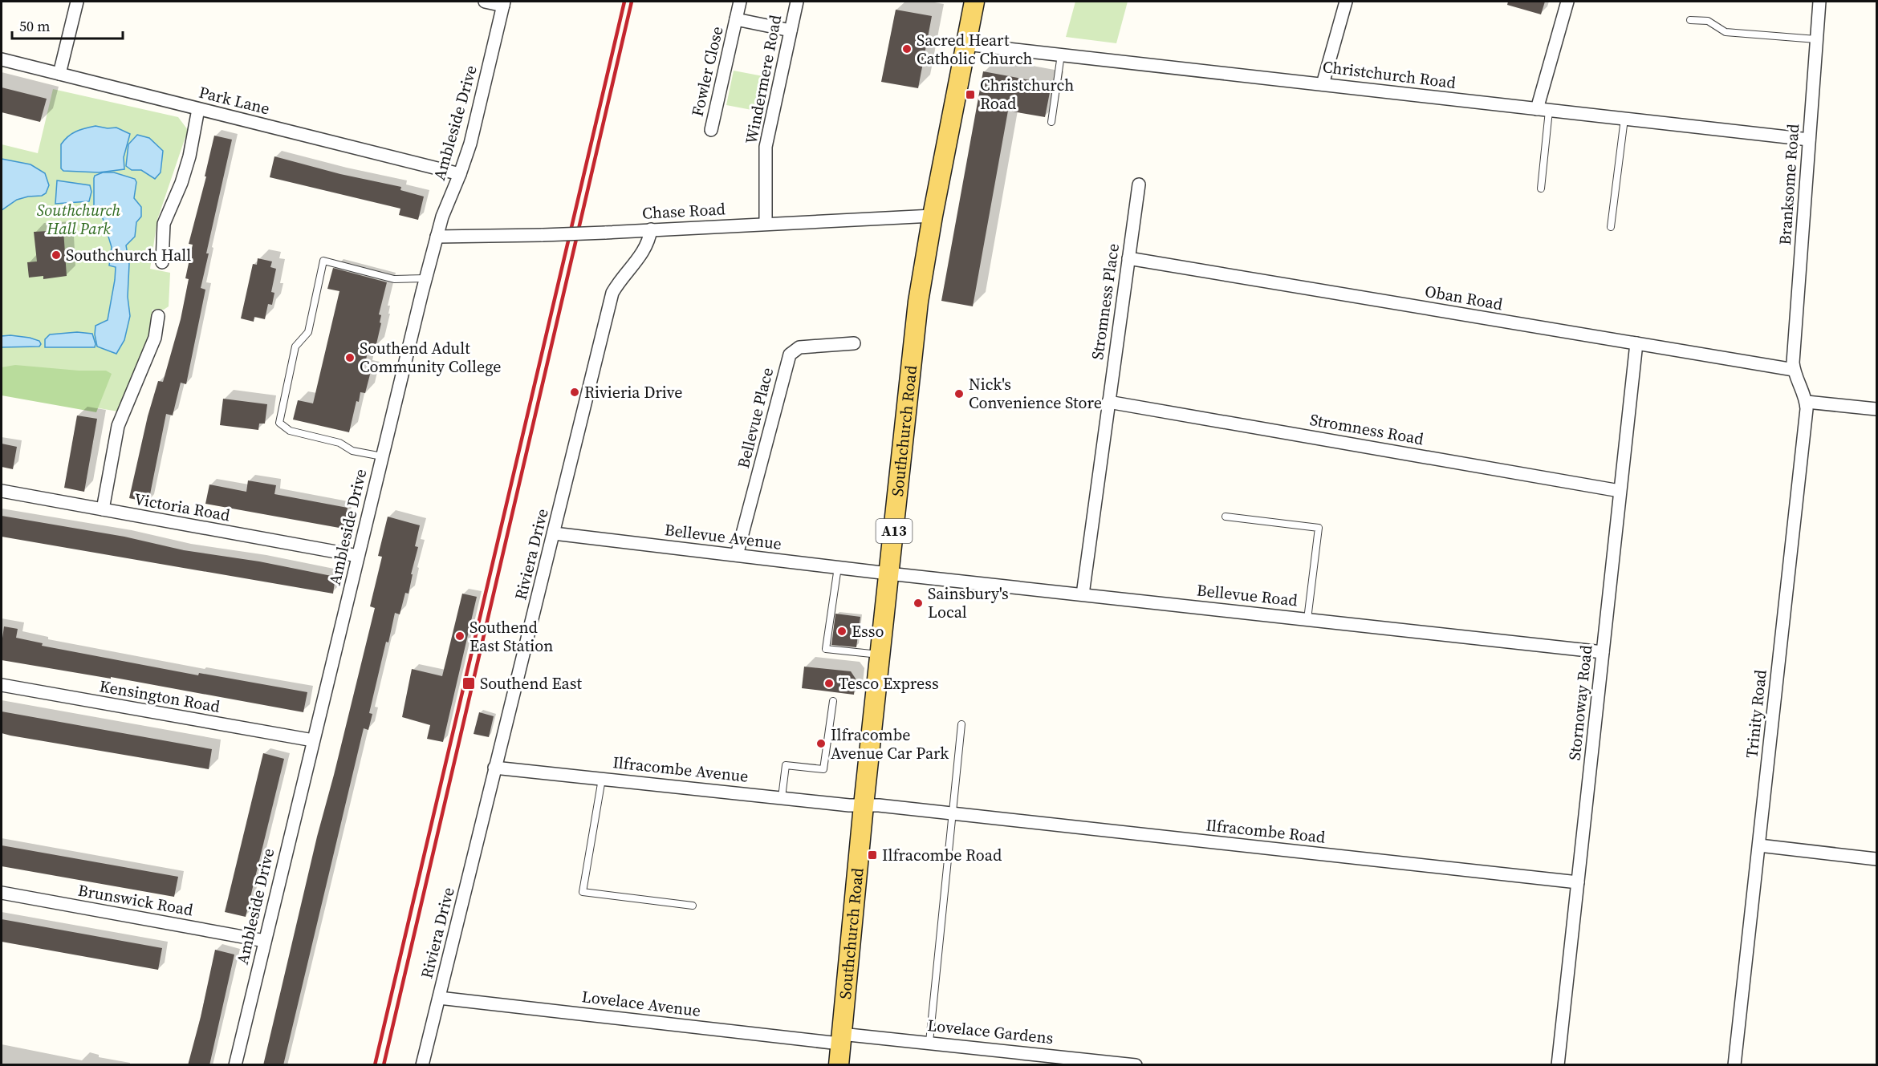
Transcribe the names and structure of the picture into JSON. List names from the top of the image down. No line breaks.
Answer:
{"streets":{"main road":["Southchurch Road","A13"],"street":["Fowler Close","Christchurch Road","Windermere Road","Park Lane","Ambleside Drive","Branksome Road","Chase Road","Oban Road","Stromness Place","Bellevue Place","Stromness Road","Victoria Road","Bellevue Avenue","Riviera Drive","Bellevue Road","Kensington Road","Stornoway Road","Trinity Road","Ilfracombe Avenue","Ilfracombe Road","Brunswick Road","Lovelace Avenue","Lovelace Gardens"]},"crossings":[["Fowler Close","Windermere Road"],["Christchurch Road","Branksome Road"],["Christchurch Road","Southchurch Road"],["Windermere Road","Chase Road"],["Park Lane","Ambleside Drive"],["Ambleside Drive","Chase Road"],["Ambleside Drive","Victoria Road"],["Ambleside Drive","Kensington Road"],["Ambleside Drive","Brunswick Road"],["Branksome Road","Oban Road"],["Branksome Road","Trinity Road"],["Chase Road","Southchurch Road"],["Chase Road","Riviera Drive"],["Oban Road","Stromness Place"],["Oban Road","Stornoway Road"],["Oban Road","Trinity Road"],["Stromness Place","Stromness Road"],["Stromness Place","Bellevue Road"],["Bellevue Place","Bellevue Avenue"],["Stromness Road","Stornoway Road"],["Southchurch Road","Bellevue Avenue"],["Southchurch Road","Bellevue Road"],["Southchurch Road","Ilfracombe Avenue"],["Southchurch Road","Ilfracombe Road"],["Southchurch Road","Lovelace Avenue"],["Southchurch Road","Lovelace Gardens"],["Bellevue Avenue","Riviera Drive"],["Bellevue Avenue","Bellevue Road"],["Riviera Drive","Ilfracombe Avenue"],["Riviera Drive","Lovelace Avenue"],["Bellevue Road","Stornoway Road"],["Stornoway Road","Ilfracombe Road"],["Ilfracombe Avenue","Ilfracombe Road"],["Lovelace Avenue","Lovelace Gardens"]],"parks":["Southchurch Hall Park"],"places":{"other":["Sacred Heart Catholic Church","Southchurch Hall","Southend Adult Community College","Rivieria Drive","Nick's Convenience Store","Sainsbury's Local","Esso","Southend East Station","Tesco Express","Ilfracombe Avenue Car Park"],"transit":["Christchurch Road","Southend East","Ilfracombe Road"]},"scale_bar":"50 m"}
